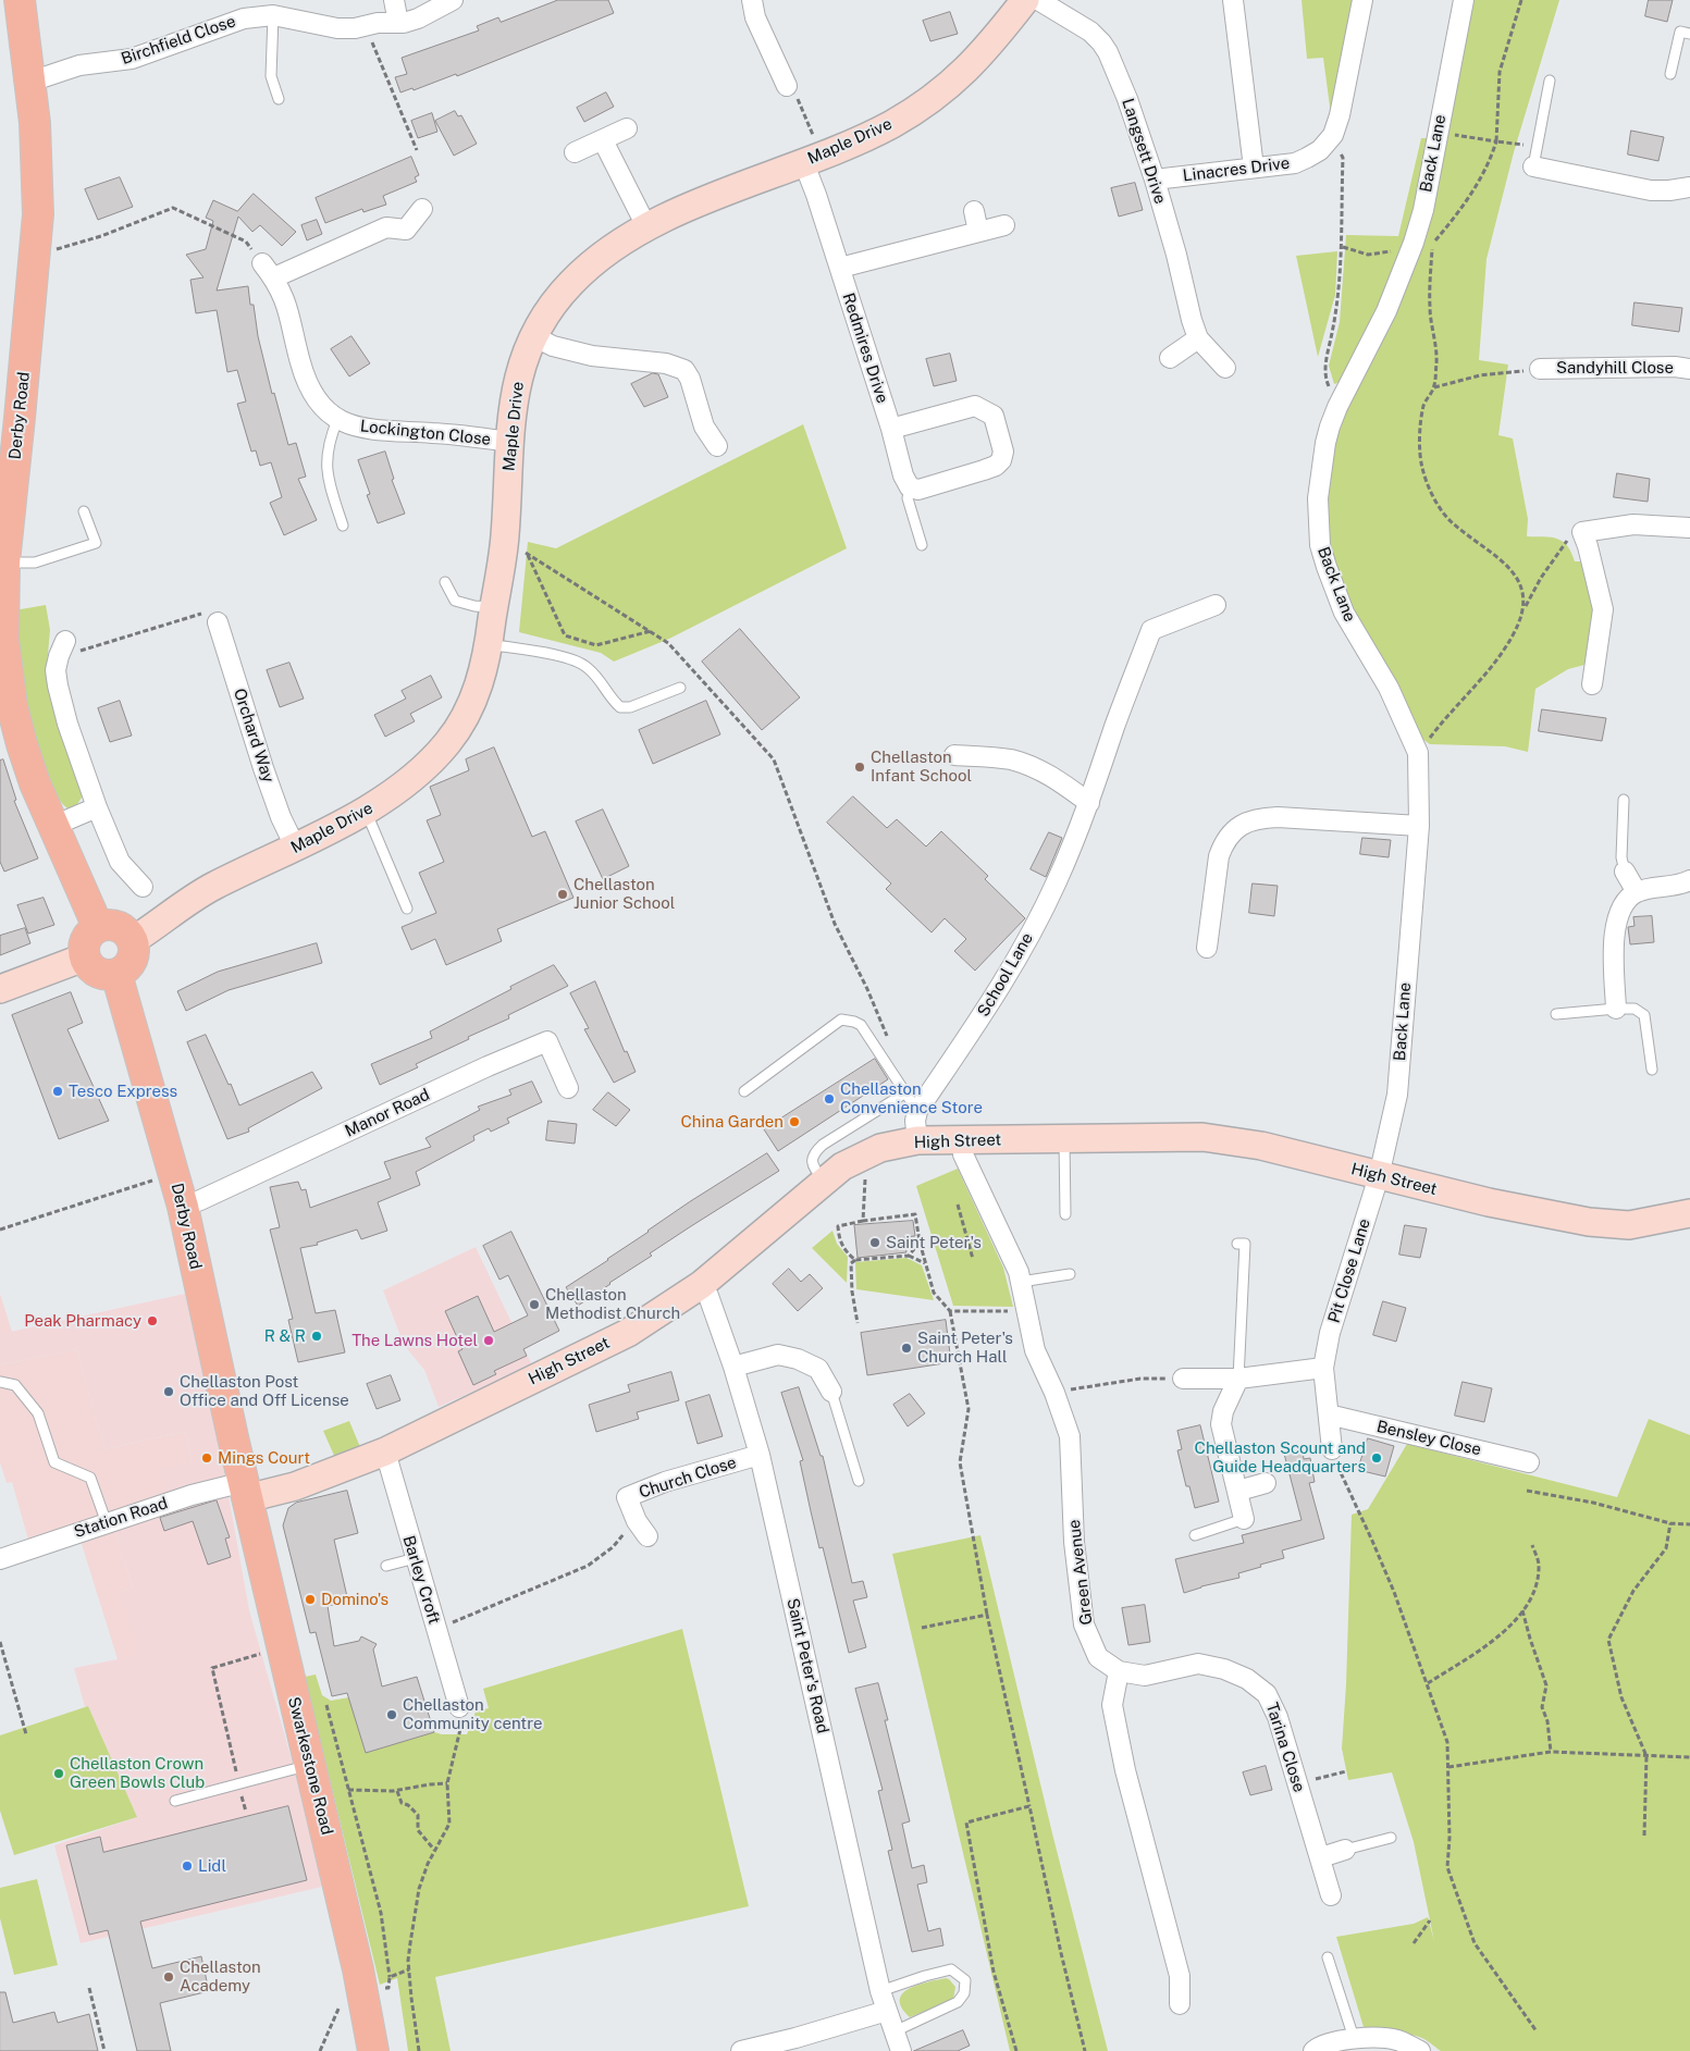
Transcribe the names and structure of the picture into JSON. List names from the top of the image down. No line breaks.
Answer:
{"streets":{"main road":["Derby Road","Swarkestone Road"],"street":["Birchfield Close","Maple Drive","Langsett Drive","Back Lane","Linacres Drive","Redmires Drive","Sandyhill Close","Lockington Close","Orchard Way","School Lane","Manor Road","High Street","Pit Close Lane","Bensley Close","Church Close","Station Road","Green Avenue","Barley Croft","Saint Peter's Road","Tarina Close"]},"crossings":[["Birchfield Close","Derby Road"],["Maple Drive","Redmires Drive"],["Maple Drive","Derby Road"],["Maple Drive","Lockington Close"],["Maple Drive","Orchard Way"],["Langsett Drive","Linacres Drive"],["Back Lane","High Street"],["Back Lane","Pit Close Lane"],["Derby Road","Manor Road"],["Derby Road","High Street"],["Derby Road","Station Road"],["Derby Road","Swarkestone Road"],["High Street","Pit Close Lane"],["High Street","Station Road"],["High Street","Green Avenue"],["High Street","Barley Croft"],["High Street","Saint Peter's Road"],["High Street","Swarkestone Road"],["Pit Close Lane","Bensley Close"],["Church Close","Saint Peter's Road"],["Station Road","Swarkestone Road"],["Green Avenue","Tarina Close"]],"places":["Chellaston Infant School","Chellaston Junior School","Tesco Express","Chellaston Convenience Store","China Garden","Saint Peter's","Chellaston Methodist Church","Peak Pharmacy","R & R","The Lawns Hotel","Saint Peter's Church Hall","Chellaston Post Office and Off License","Mings Court","Chellaston Scount and Guide Headquarters","Domino's","Chellaston Community centre","Chellaston Crown Green Bowls Club","Lidl","Chellaston Academy"]}
